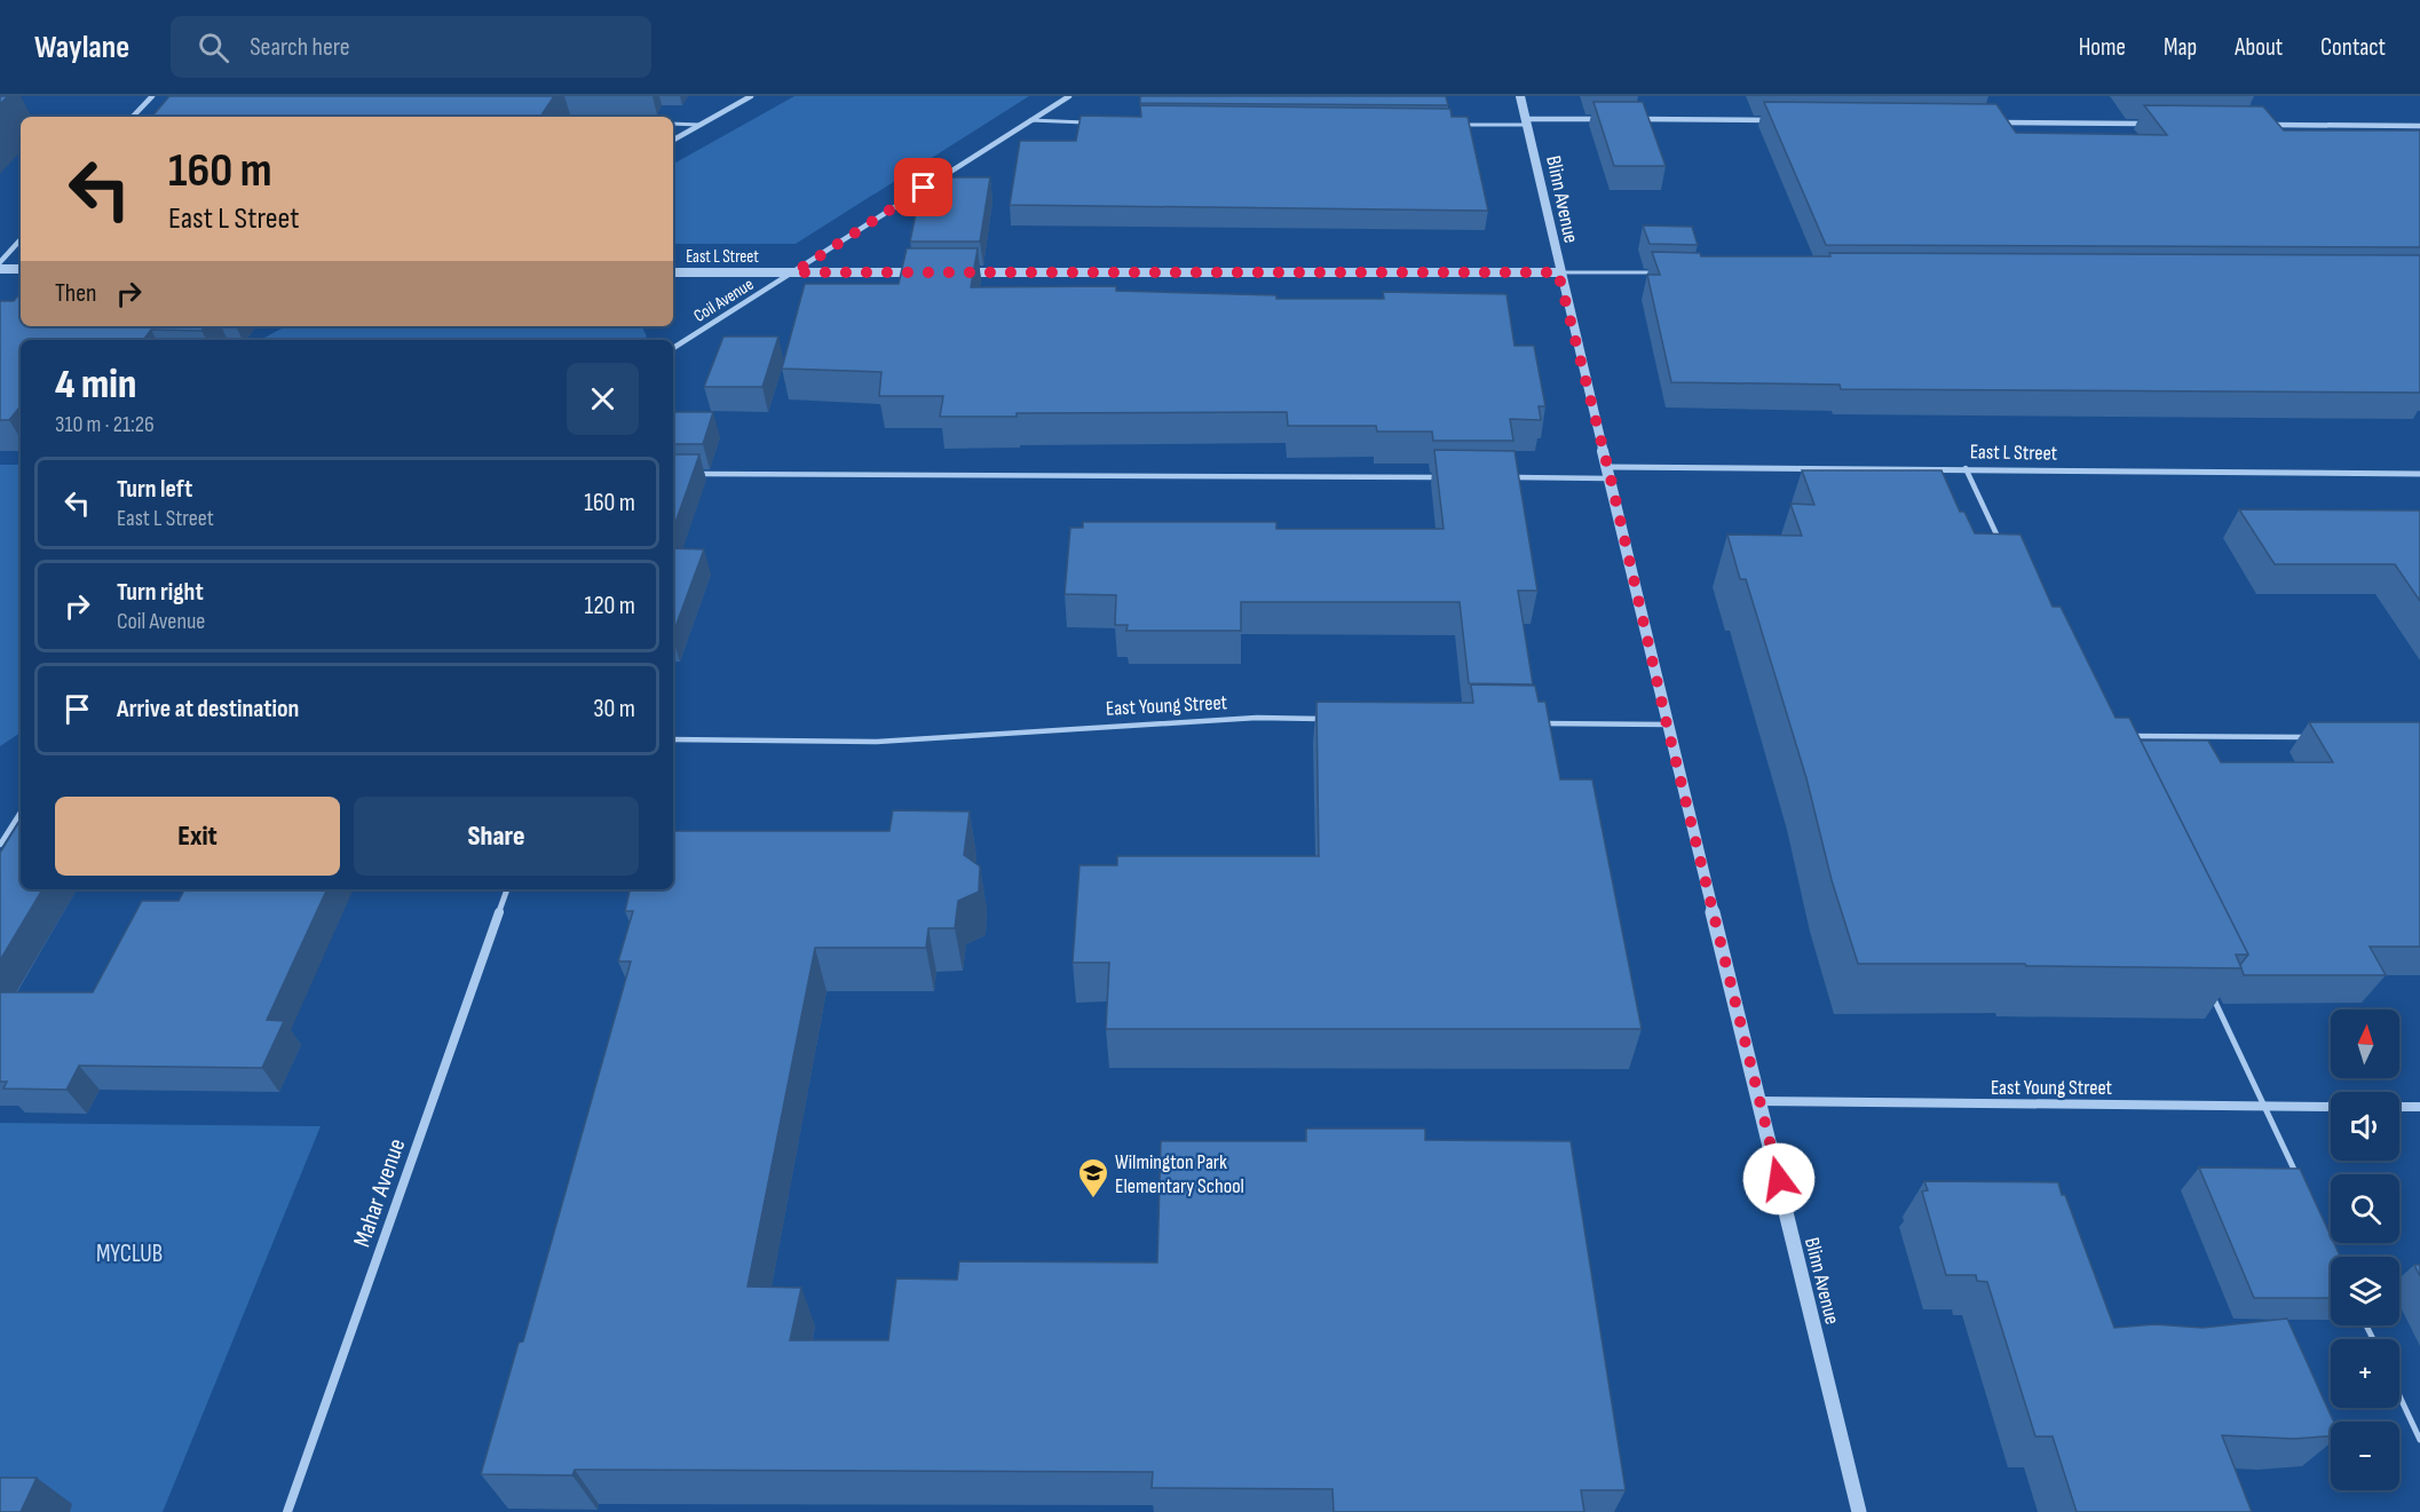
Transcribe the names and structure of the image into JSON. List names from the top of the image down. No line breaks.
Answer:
{"streets":{"street":["Blinn Avenue","East L Street","Coil Avenue","East Young Street","Mahar Avenue"]},"crossings":[["Blinn Avenue","East L Street"],["Blinn Avenue","East Young Street"],["East L Street","Coil Avenue"]],"parks":["MYCLUB"],"places":{"school or university":["Wilmington Park Elementary School"]},"north":"top","page":{"header":"Waylane","search":"Search here","nav":["Home","Map","About","Contact"],"turn":["160 m","East L Street"],"then":"Then","heading":["4 min","310 m · 21:26"],"list":[{"name":"Turn left","note":"East L Street","value":"160 m"},{"name":"Turn right","note":"Coil Avenue","value":"120 m"},{"name":"Arrive at destination","value":"30 m"}],"buttons":["Exit","Share"],"map_buttons":["+","−"]}}
